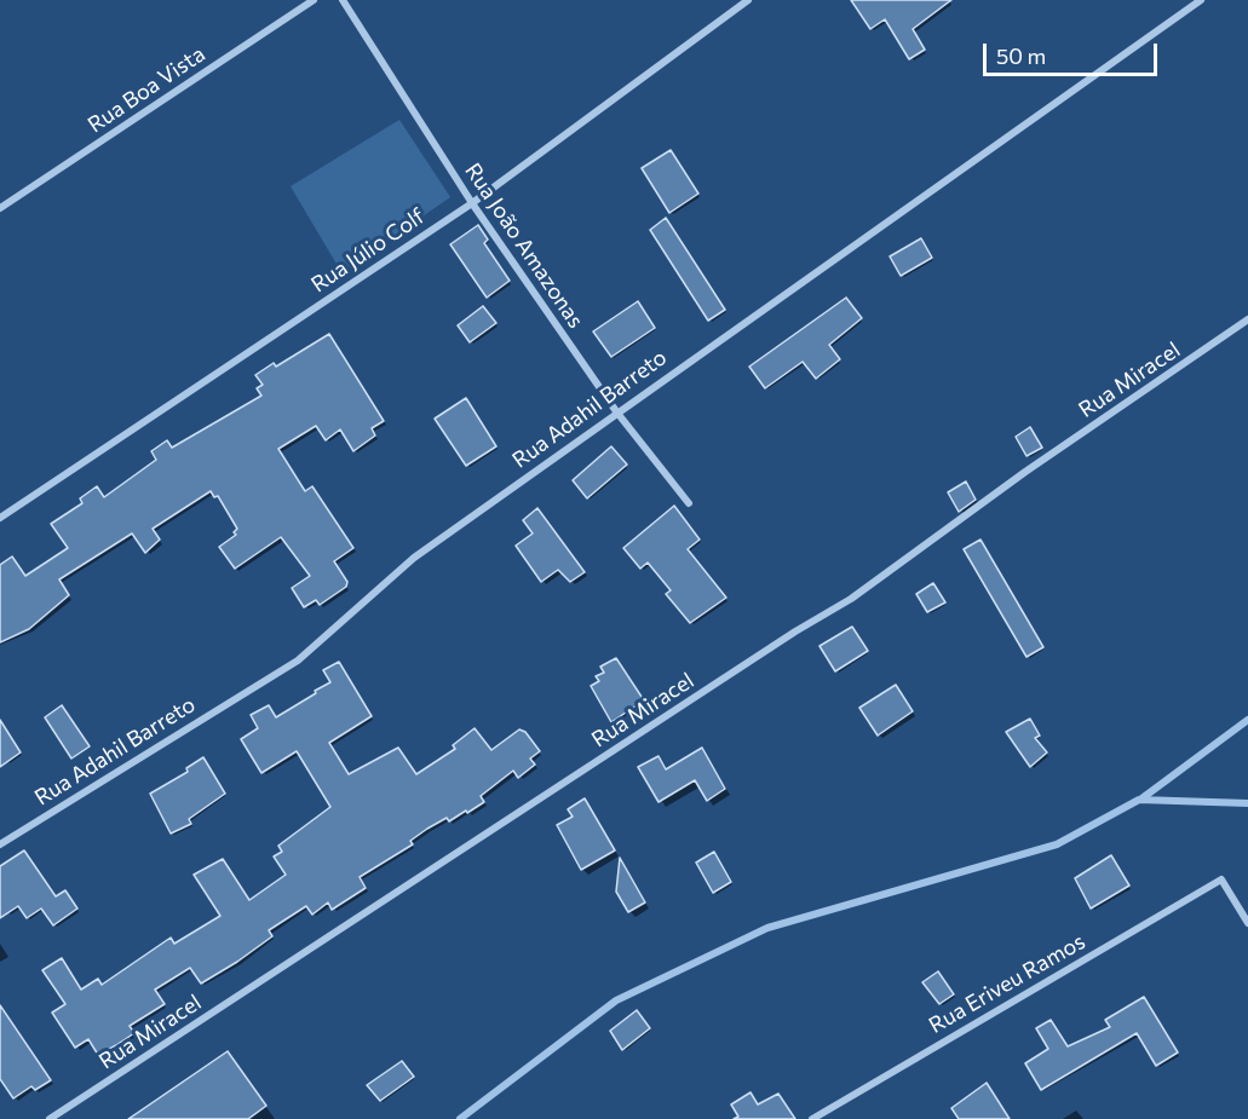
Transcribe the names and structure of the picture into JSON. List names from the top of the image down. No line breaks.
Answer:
{"streets":{"street":["Rua Boa Vista","Rua João Amazonas","Rua Júlio Colf","Rua Miracel","Rua Adahil Barreto","Rua Eriveu Ramos"]},"crossings":[["Rua João Amazonas","Rua Júlio Colf"],["Rua João Amazonas","Rua Adahil Barreto"]],"scale_bar":"50 m"}
